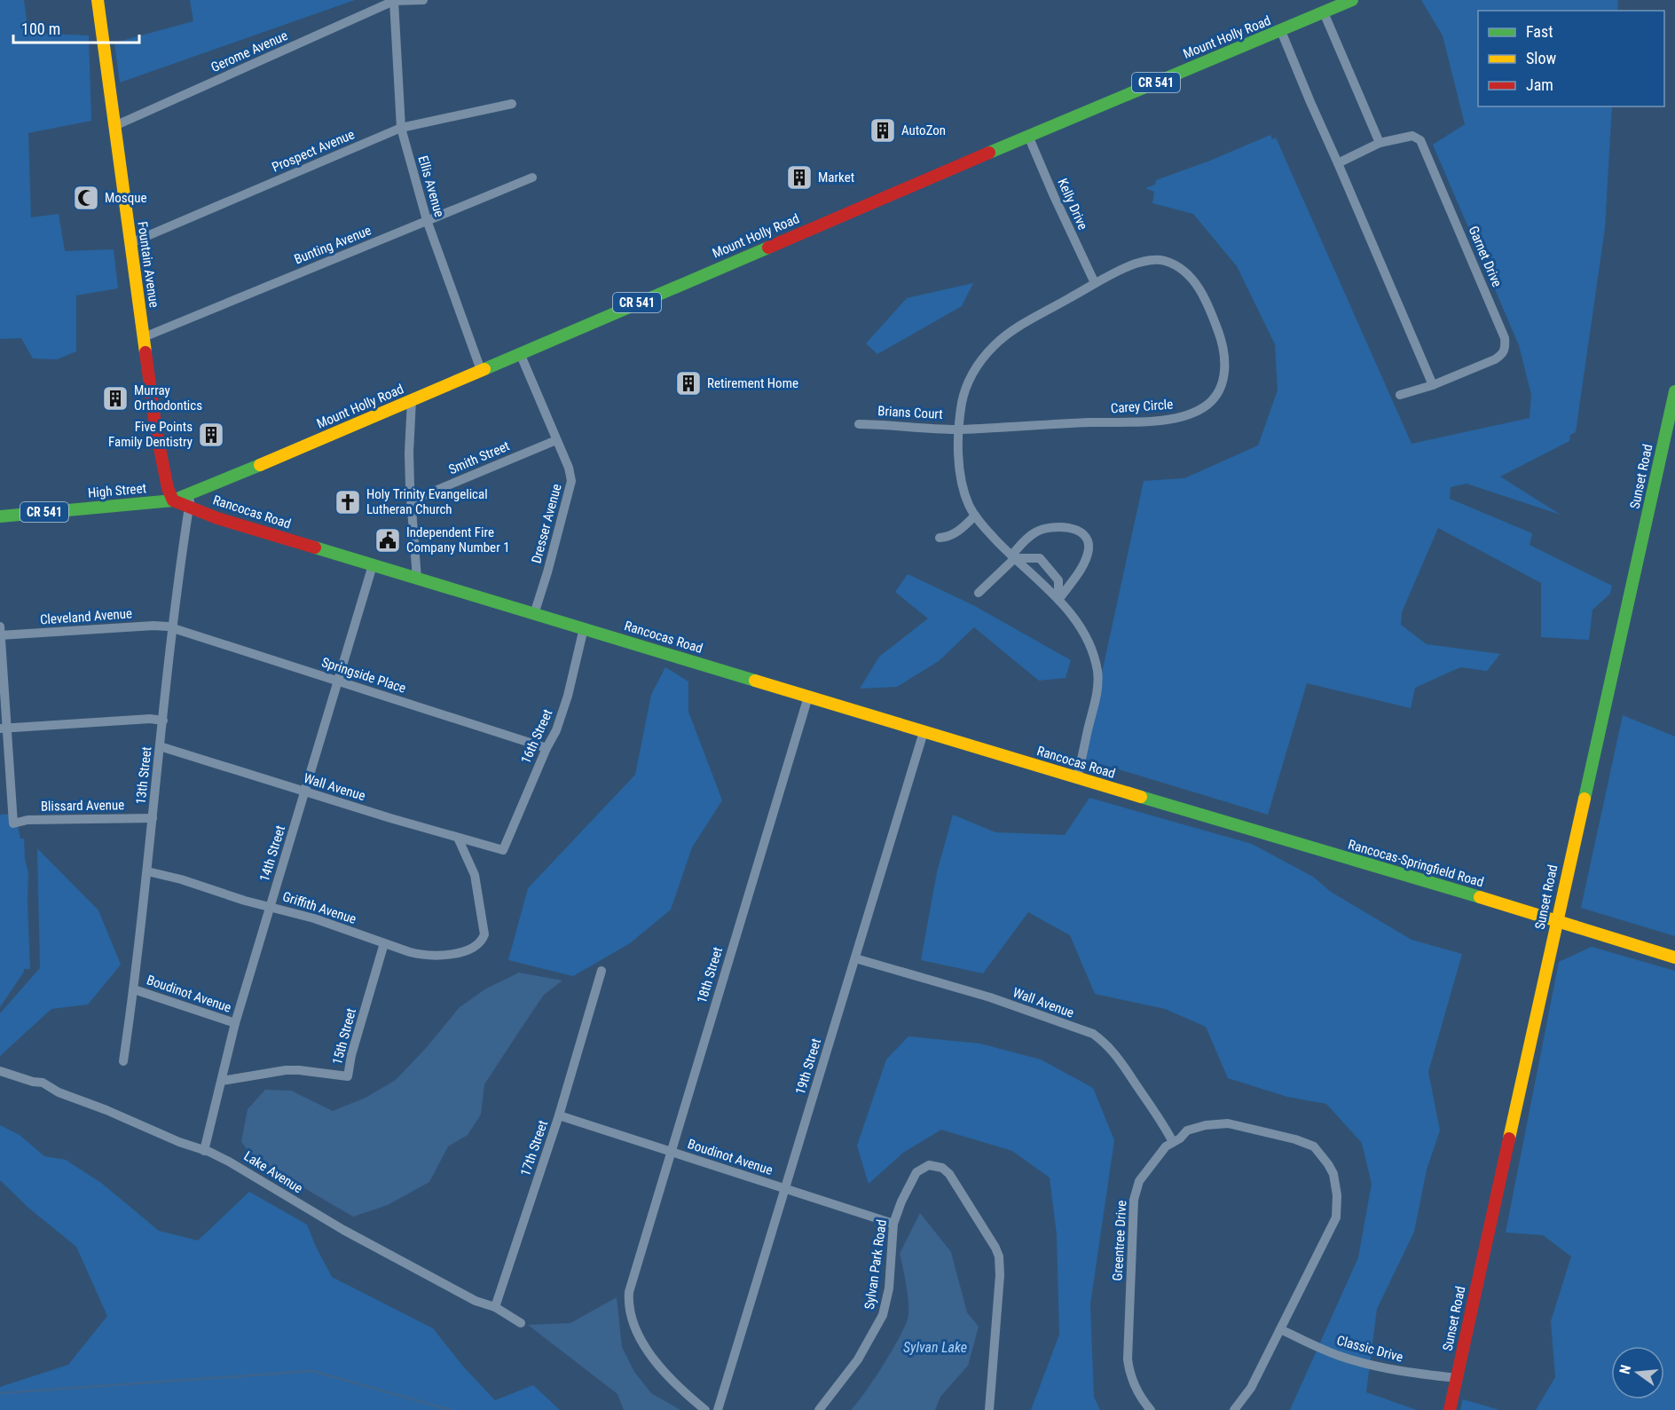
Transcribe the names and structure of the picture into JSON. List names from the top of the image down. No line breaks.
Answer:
{"streets":{"main road":["Mount Holly Road","CR 541","Fountain Avenue","Sunset Road","High Street","Rancocas Road","Rancocas-Springfield Road"],"street":["Gerome Avenue","Prospect Avenue","Ellis Avenue","Kelly Drive","Bunting Avenue","Garnet Drive","Carey Circle","Brians Court","Smith Street","Dresser Avenue","Cleveland Avenue","Springside Place","16th Street","13th Street","Wall Avenue","Blissard Avenue","14th Street","Griffith Avenue","18th Street","Boudinot Avenue","15th Street","19th Street","17th Street","Lake Avenue","Greentree Drive","Sylvan Park Road","Classic Drive"]},"crossings":[["Mount Holly Road","Ellis Avenue"],["Mount Holly Road","Kelly Drive"],["Mount Holly Road","Fountain Avenue"],["Mount Holly Road","High Street"],["Mount Holly Road","Rancocas Road"],["Mount Holly Road","Dresser Avenue"],["Mount Holly Road","13th Street"],["Gerome Avenue","Ellis Avenue"],["Gerome Avenue","Fountain Avenue"],["Prospect Avenue","Ellis Avenue"],["Prospect Avenue","Fountain Avenue"],["Ellis Avenue","Bunting Avenue"],["Kelly Drive","Carey Circle"],["Bunting Avenue","Fountain Avenue"],["Fountain Avenue","High Street"],["Carey Circle","Brians Court"],["Carey Circle","Rancocas Road"],["Smith Street","Dresser Avenue"],["Sunset Road","Rancocas-Springfield Road"],["Sunset Road","Classic Drive"],["Rancocas Road","Dresser Avenue"],["Rancocas Road","16th Street"],["Rancocas Road","13th Street"],["Rancocas Road","14th Street"],["Rancocas Road","Rancocas-Springfield Road"],["Rancocas Road","18th Street"],["Rancocas Road","19th Street"],["Cleveland Avenue","Springside Place"],["Cleveland Avenue","13th Street"],["Springside Place","16th Street"],["Springside Place","13th Street"],["Springside Place","14th Street"],["16th Street","Wall Avenue"],["13th Street","Wall Avenue"],["13th Street","Blissard Avenue"],["13th Street","Griffith Avenue"],["13th Street","Boudinot Avenue"],["Wall Avenue","14th Street"],["Wall Avenue","Griffith Avenue"],["Wall Avenue","19th Street"],["Wall Avenue","Greentree Drive"],["14th Street","Griffith Avenue"],["14th Street","Boudinot Avenue"],["14th Street","15th Street"],["14th Street","Lake Avenue"],["Griffith Avenue","15th Street"],["18th Street","Boudinot Avenue"],["Boudinot Avenue","19th Street"],["Boudinot Avenue","17th Street"],["Boudinot Avenue","Sylvan Park Road"],["17th Street","Lake Avenue"],["Greentree Drive","Classic Drive"]],"water":["Sylvan Lake"],"places":{"building":["AutoZon","Market","Retirement Home","Murray Orthodontics","Five Points Family Dentistry"],"mosque":["Mosque"],"church":["Holy Trinity Evangelical Lutheran Church"],"public building":["Independent Fire Company Number 1"]},"legend":["Fast","Slow","Jam"],"scale_bar":"100 m","north":"left"}
